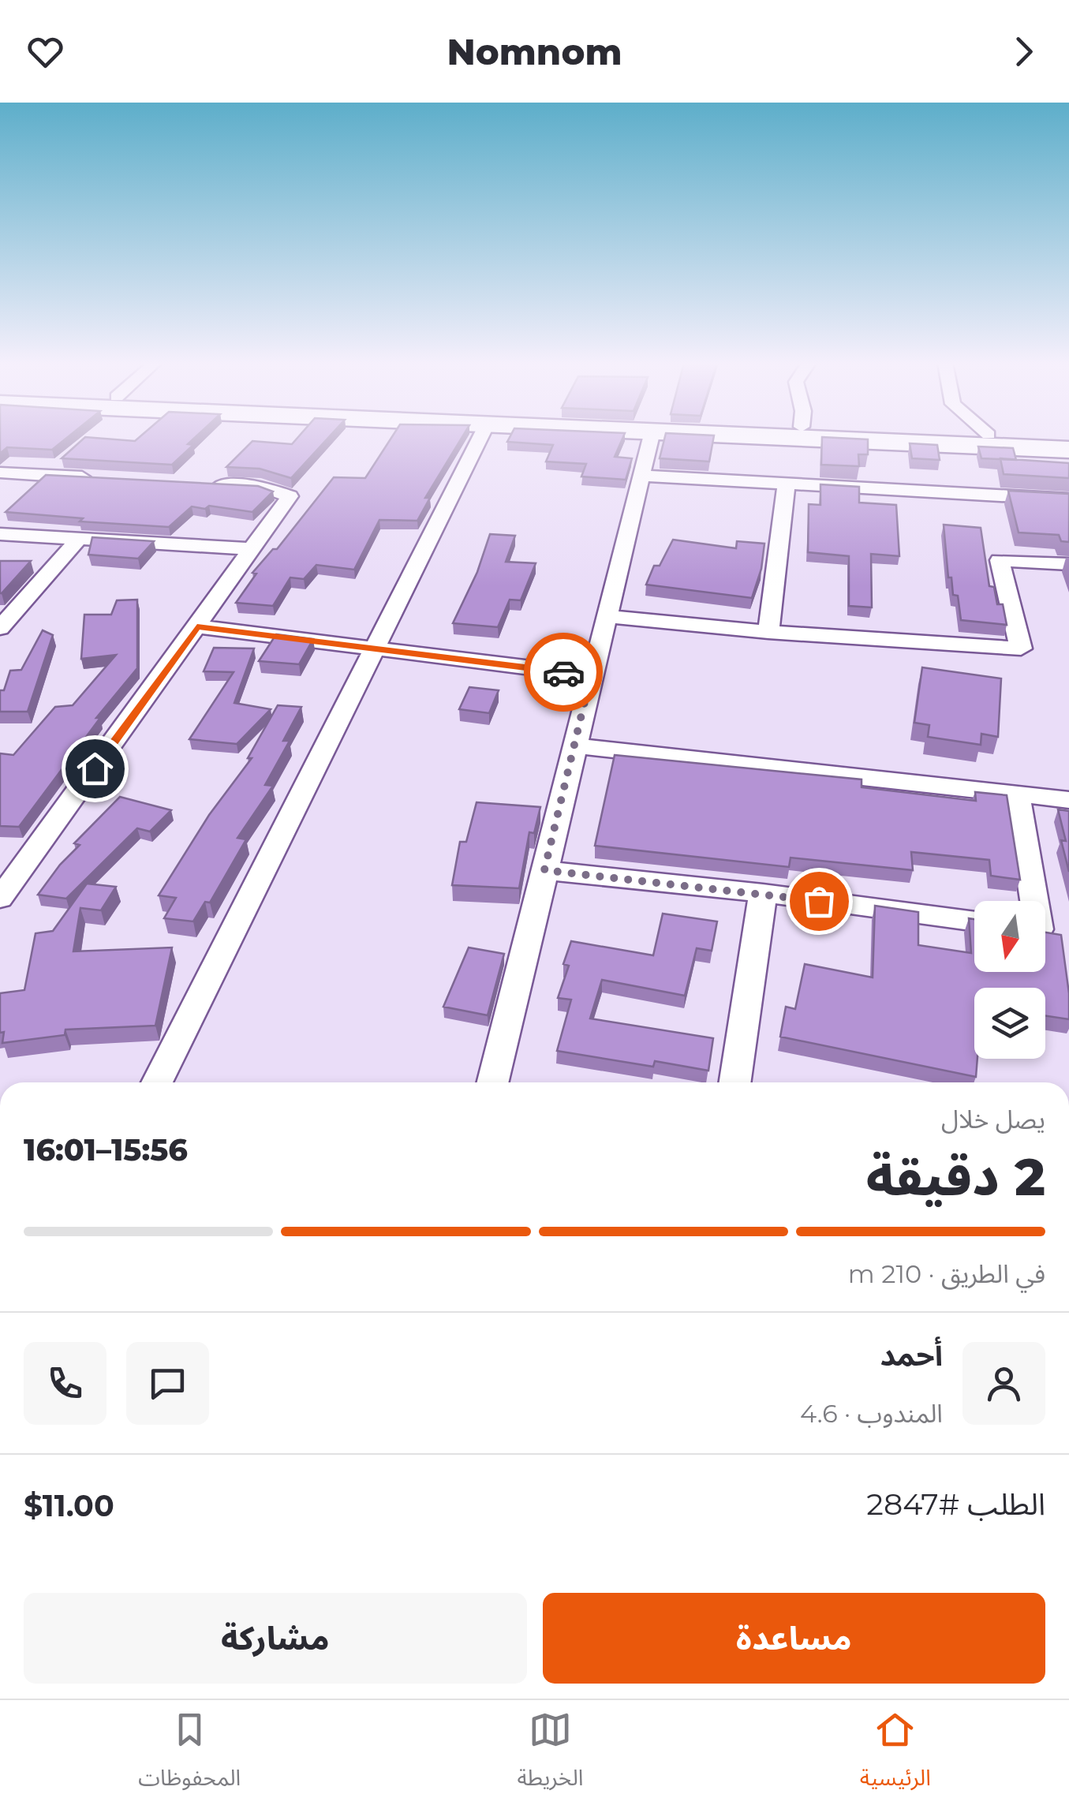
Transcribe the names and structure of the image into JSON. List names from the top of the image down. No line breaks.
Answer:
{"north":"bottom","page":{"header":"Nomnom","heading":["2 دقيقة","يصل خلال","15:56–16:01"],"panel":["أحمد","المندوب · 4.6","الطلب #2847","$11.00"],"bar":"في الطريق · 210 m","buttons":["مساعدة","مشاركة"],"tabs":["الرئيسية","الخريطة","المحفوظات"]}}
